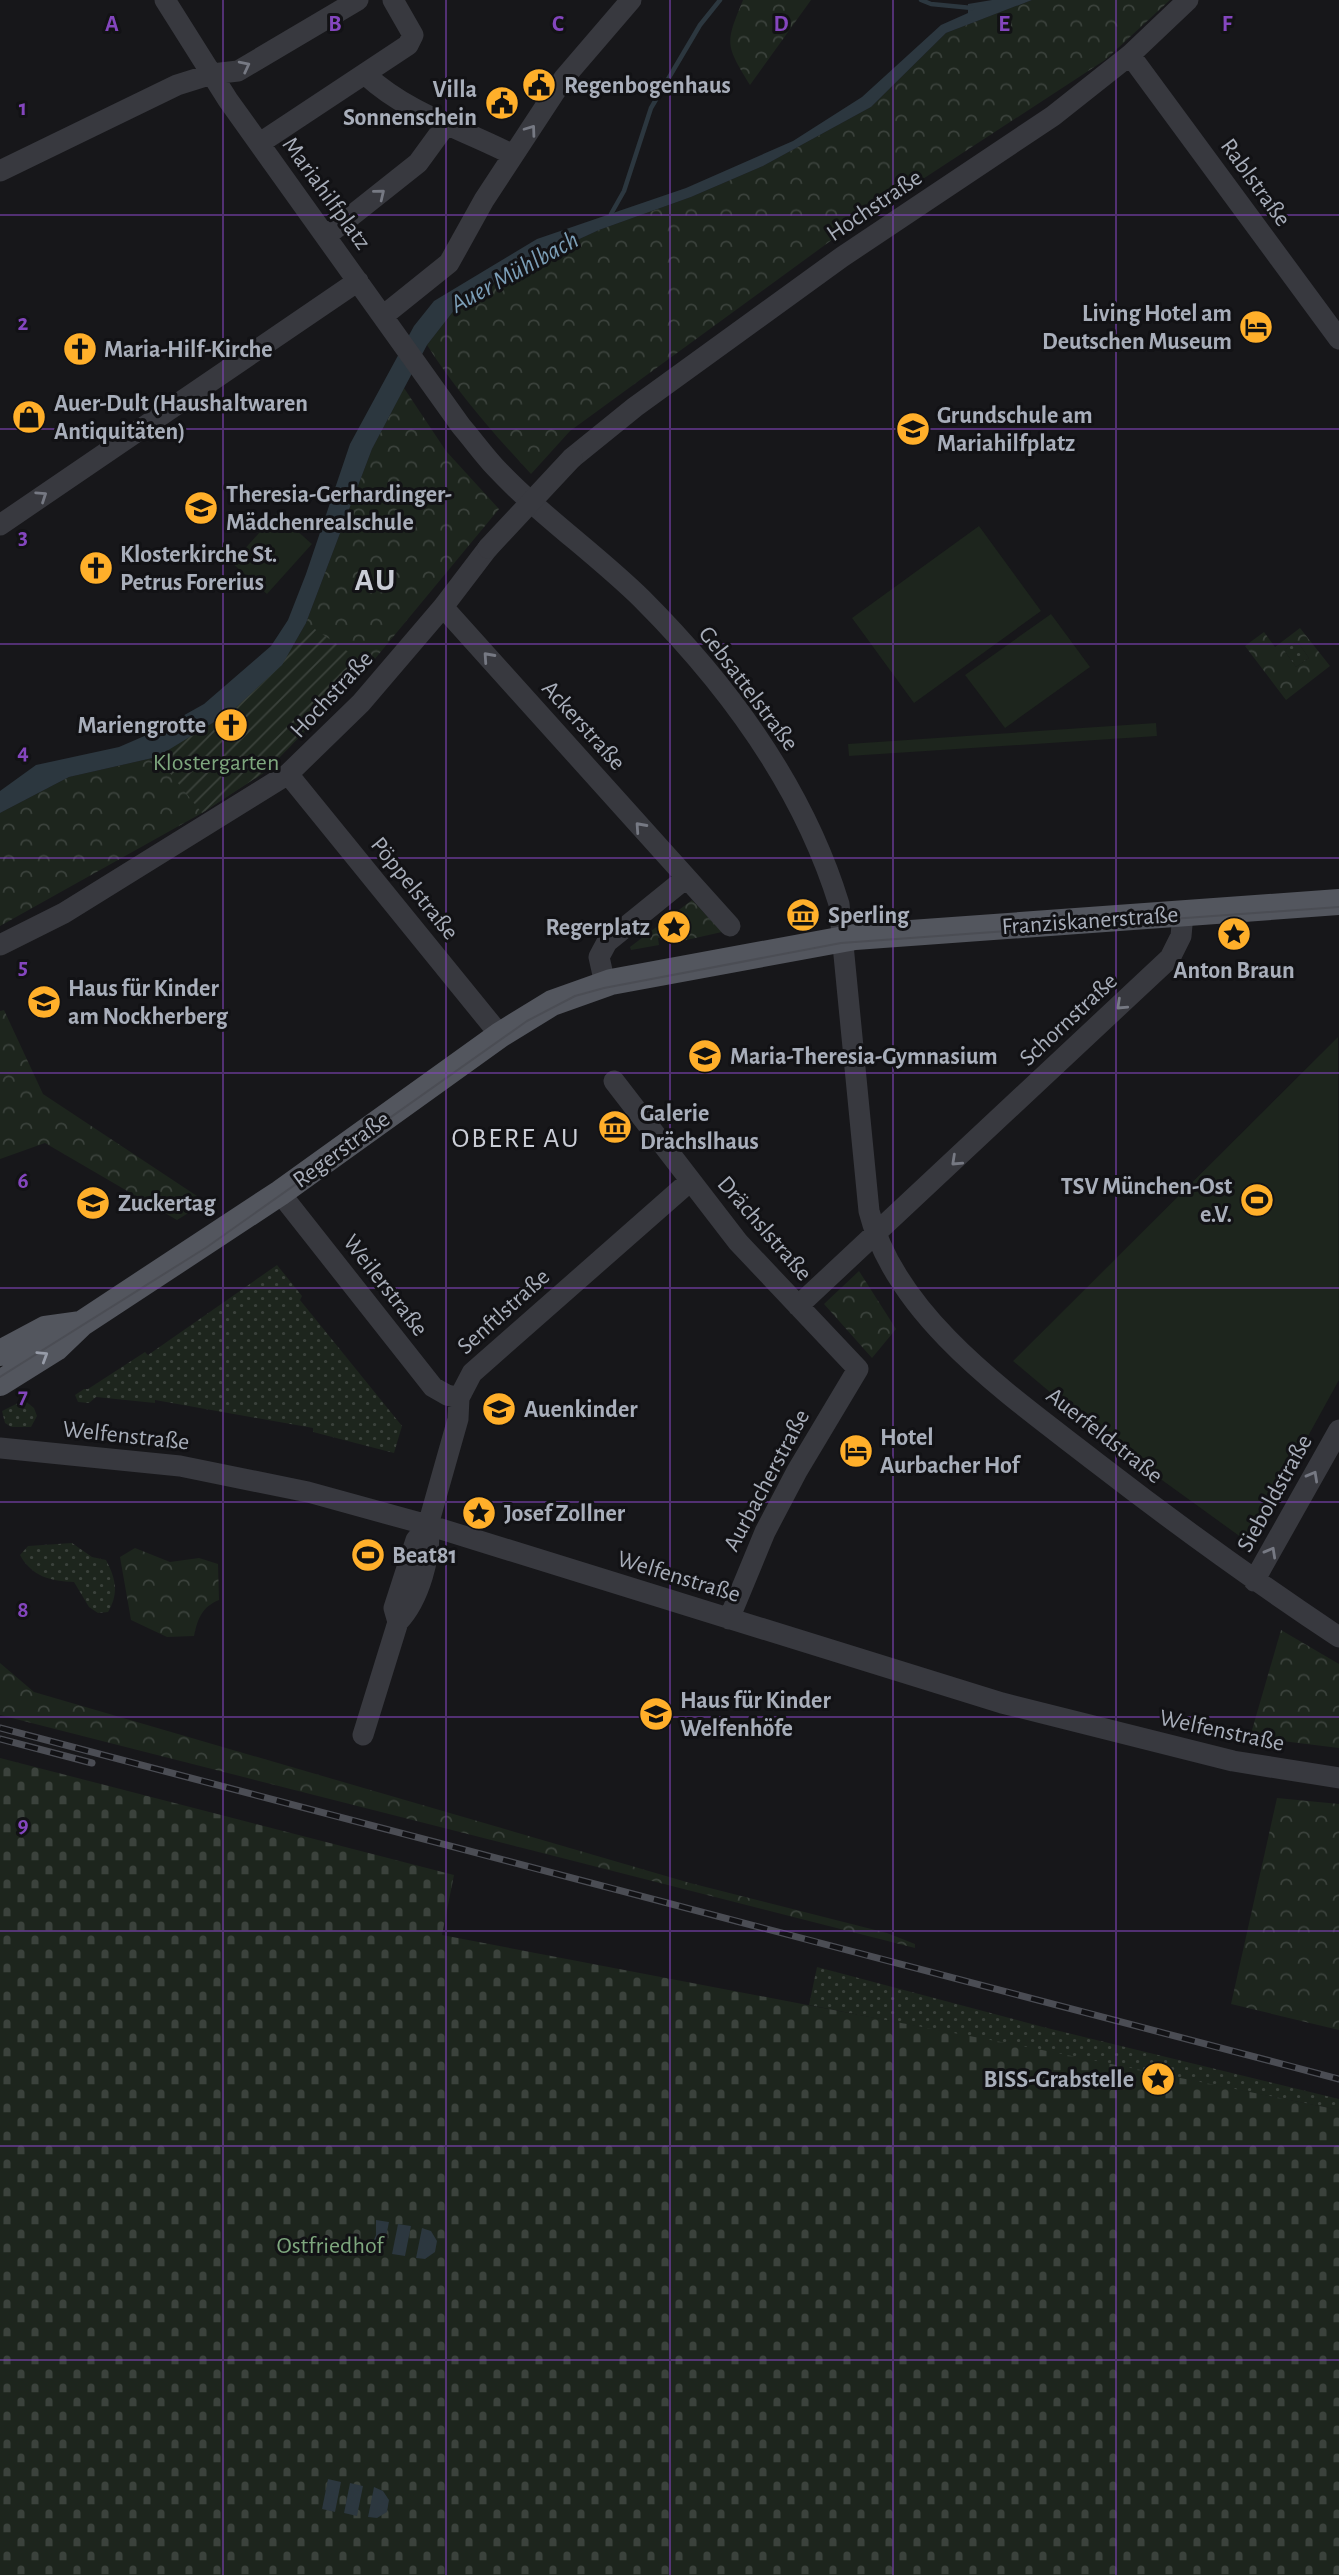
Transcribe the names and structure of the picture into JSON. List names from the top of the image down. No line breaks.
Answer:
{"streets":{"main road":["Franziskanerstraße","Regerstraße"],"street":["Rablstraße","Mariahilfplatz","Hochstraße","Gebsattelstraße","Ackerstraße","Pöppelstraße","Schornstraße","Drächslstraße","Weilerstraße","Senftlstraße","Welfenstraße","Auerfeldstraße","Aurbacherstraße","Sieboldstraße"]},"crossings":[["Rablstraße","Hochstraße"],["Mariahilfplatz","Gebsattelstraße"],["Hochstraße","Ackerstraße"],["Hochstraße","Pöppelstraße"],["Gebsattelstraße","Franziskanerstraße"],["Gebsattelstraße","Schornstraße"],["Gebsattelstraße","Auerfeldstraße"],["Pöppelstraße","Regerstraße"],["Franziskanerstraße","Schornstraße"],["Schornstraße","Drächslstraße"],["Schornstraße","Auerfeldstraße"],["Regerstraße","Weilerstraße"],["Drächslstraße","Senftlstraße"],["Drächslstraße","Aurbacherstraße"],["Weilerstraße","Senftlstraße"],["Senftlstraße","Welfenstraße"],["Welfenstraße","Aurbacherstraße"],["Auerfeldstraße","Sieboldstraße"]],"one_way":["Mariahilfplatz","Ackerstraße","Schornstraße","Sieboldstraße"],"districts":["AU","OBERE AU"],"water":["Auer Mühlbach"],"parks":["Klostergarten","Ostfriedhof"],"places":{"public building":["Regenbogenhaus","Villa Sonnenschein"],"hotel":["Living Hotel am Deutschen Museum","Hotel Aurbacher Hof"],"church":["Maria-Hilf-Kirche","Klosterkirche St. Petrus Forerius","Mariengrotte"],"shop":["Auer-Dult (Haushaltwaren Antiquitäten)"],"school or university":["Grundschule am Mariahilfplatz","Theresia-Gerhardinger- Mädchenrealschule","Haus für Kinder am Nockherberg","Maria-Theresia-Gymnasium","Zuckertag","Auenkinder","Haus für Kinder Welfenhöfe"],"museum":["Sperling","Galerie Drächslhaus"],"place":["Regerplatz","Anton Braun","Josef Zollner","BISS-Grabstelle"],"sports":["TSV München-Ost e.V.","Beat81"]},"grid":{"columns":["A","B","C","D","E","F"],"rows":["1","2","3","4","5","6","7","8","9"]}}
